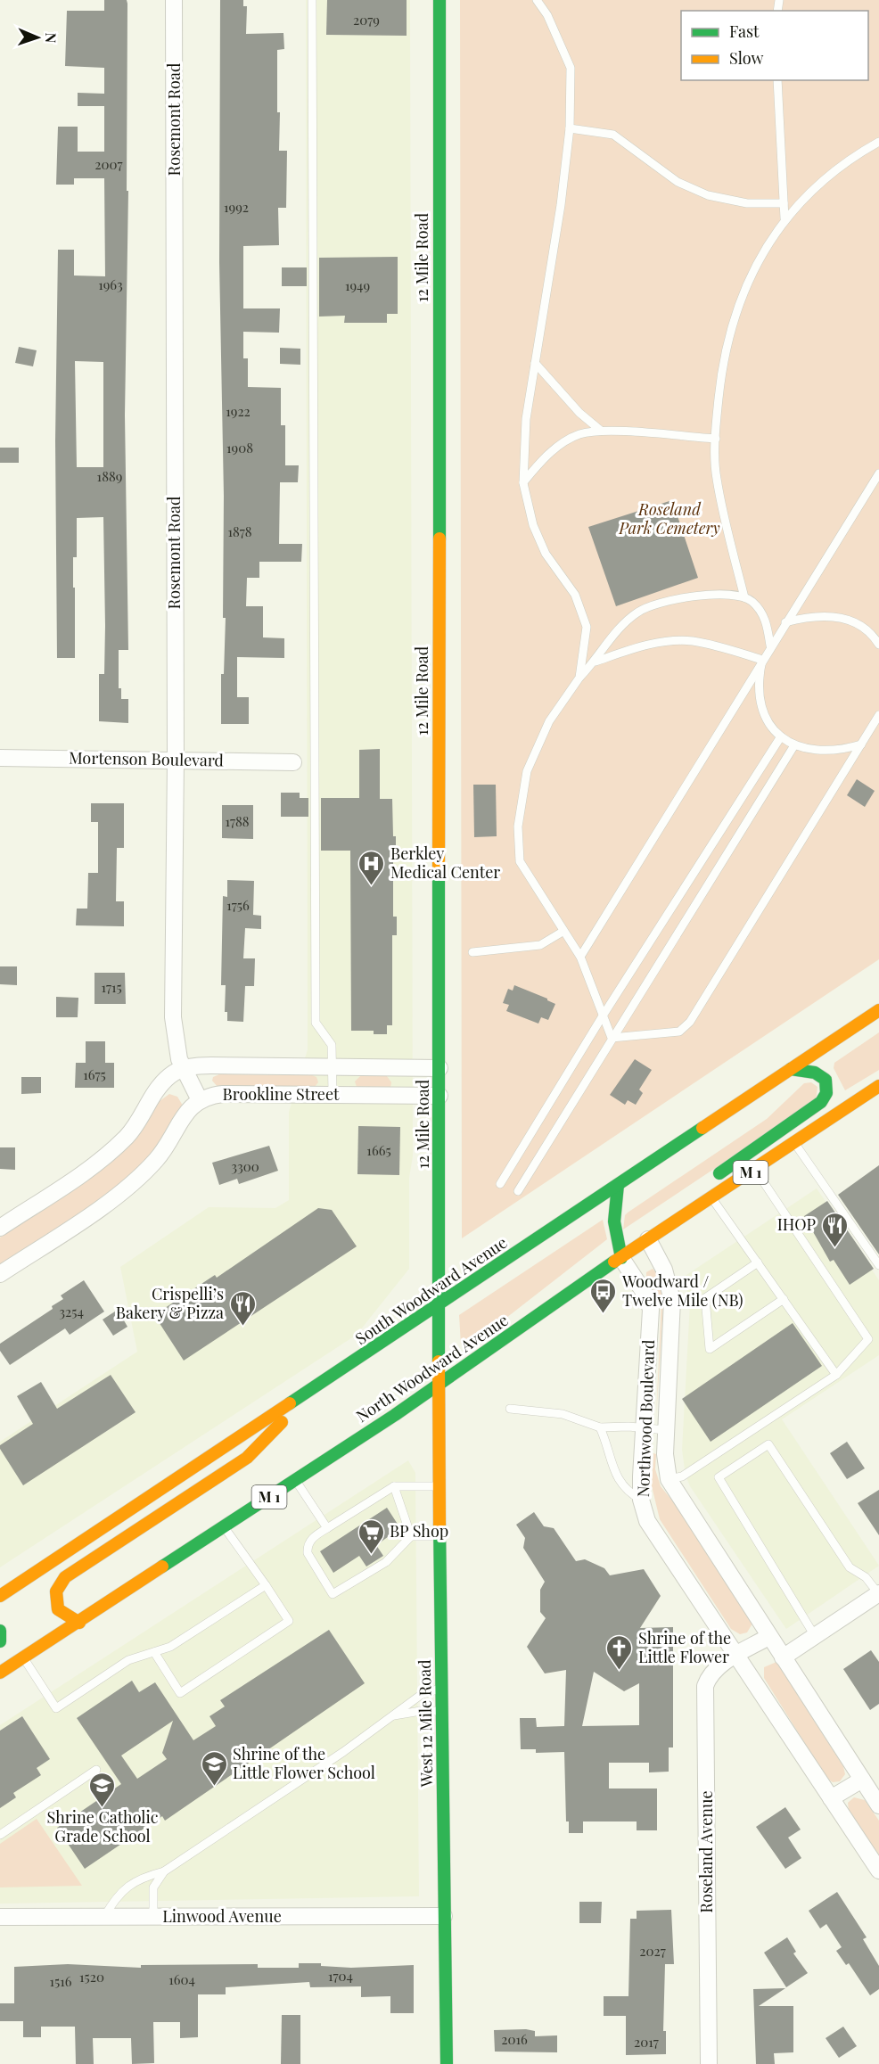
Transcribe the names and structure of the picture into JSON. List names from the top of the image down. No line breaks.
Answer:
{"streets":{"main road":["12 Mile Road","M 1","South Woodward Avenue","North Woodward Avenue","West 12 Mile Road"],"street":["Rosemont Road","Mortenson Boulevard","Brookline Street","Northwood Boulevard","Roseland Avenue","Linwood Avenue"]},"crossings":[["Rosemont Road","Mortenson Boulevard"],["Rosemont Road","Brookline Street"],["12 Mile Road","Brookline Street"],["12 Mile Road","South Woodward Avenue"],["12 Mile Road","North Woodward Avenue"],["12 Mile Road","West 12 Mile Road"],["North Woodward Avenue","Northwood Boulevard"],["North Woodward Avenue","West 12 Mile Road"],["Northwood Boulevard","Roseland Avenue"],["West 12 Mile Road","Linwood Avenue"]],"parks":["Roseland Park Cemetery"],"places":{"hospital":["Berkley Medical Center"],"restaurant":["IHOP","Crispelli’s Bakery & Pizza"],"bus stop":["Woodward / Twelve Mile (NB)"],"supermarket":["BP Shop"],"church":["Shrine of the Little Flower"],"school or university":["Shrine of the Little Flower School","Shrine Catholic Grade School"]},"house_numbers":["2079","2007","1992","1963","1949","1922","1908","1889","1878","1788","1756","1715","1675","1665","3300","3254","2027","1704","1520","1604","1516","2016","2017"],"legend":["Fast","Slow"],"north":"right"}
